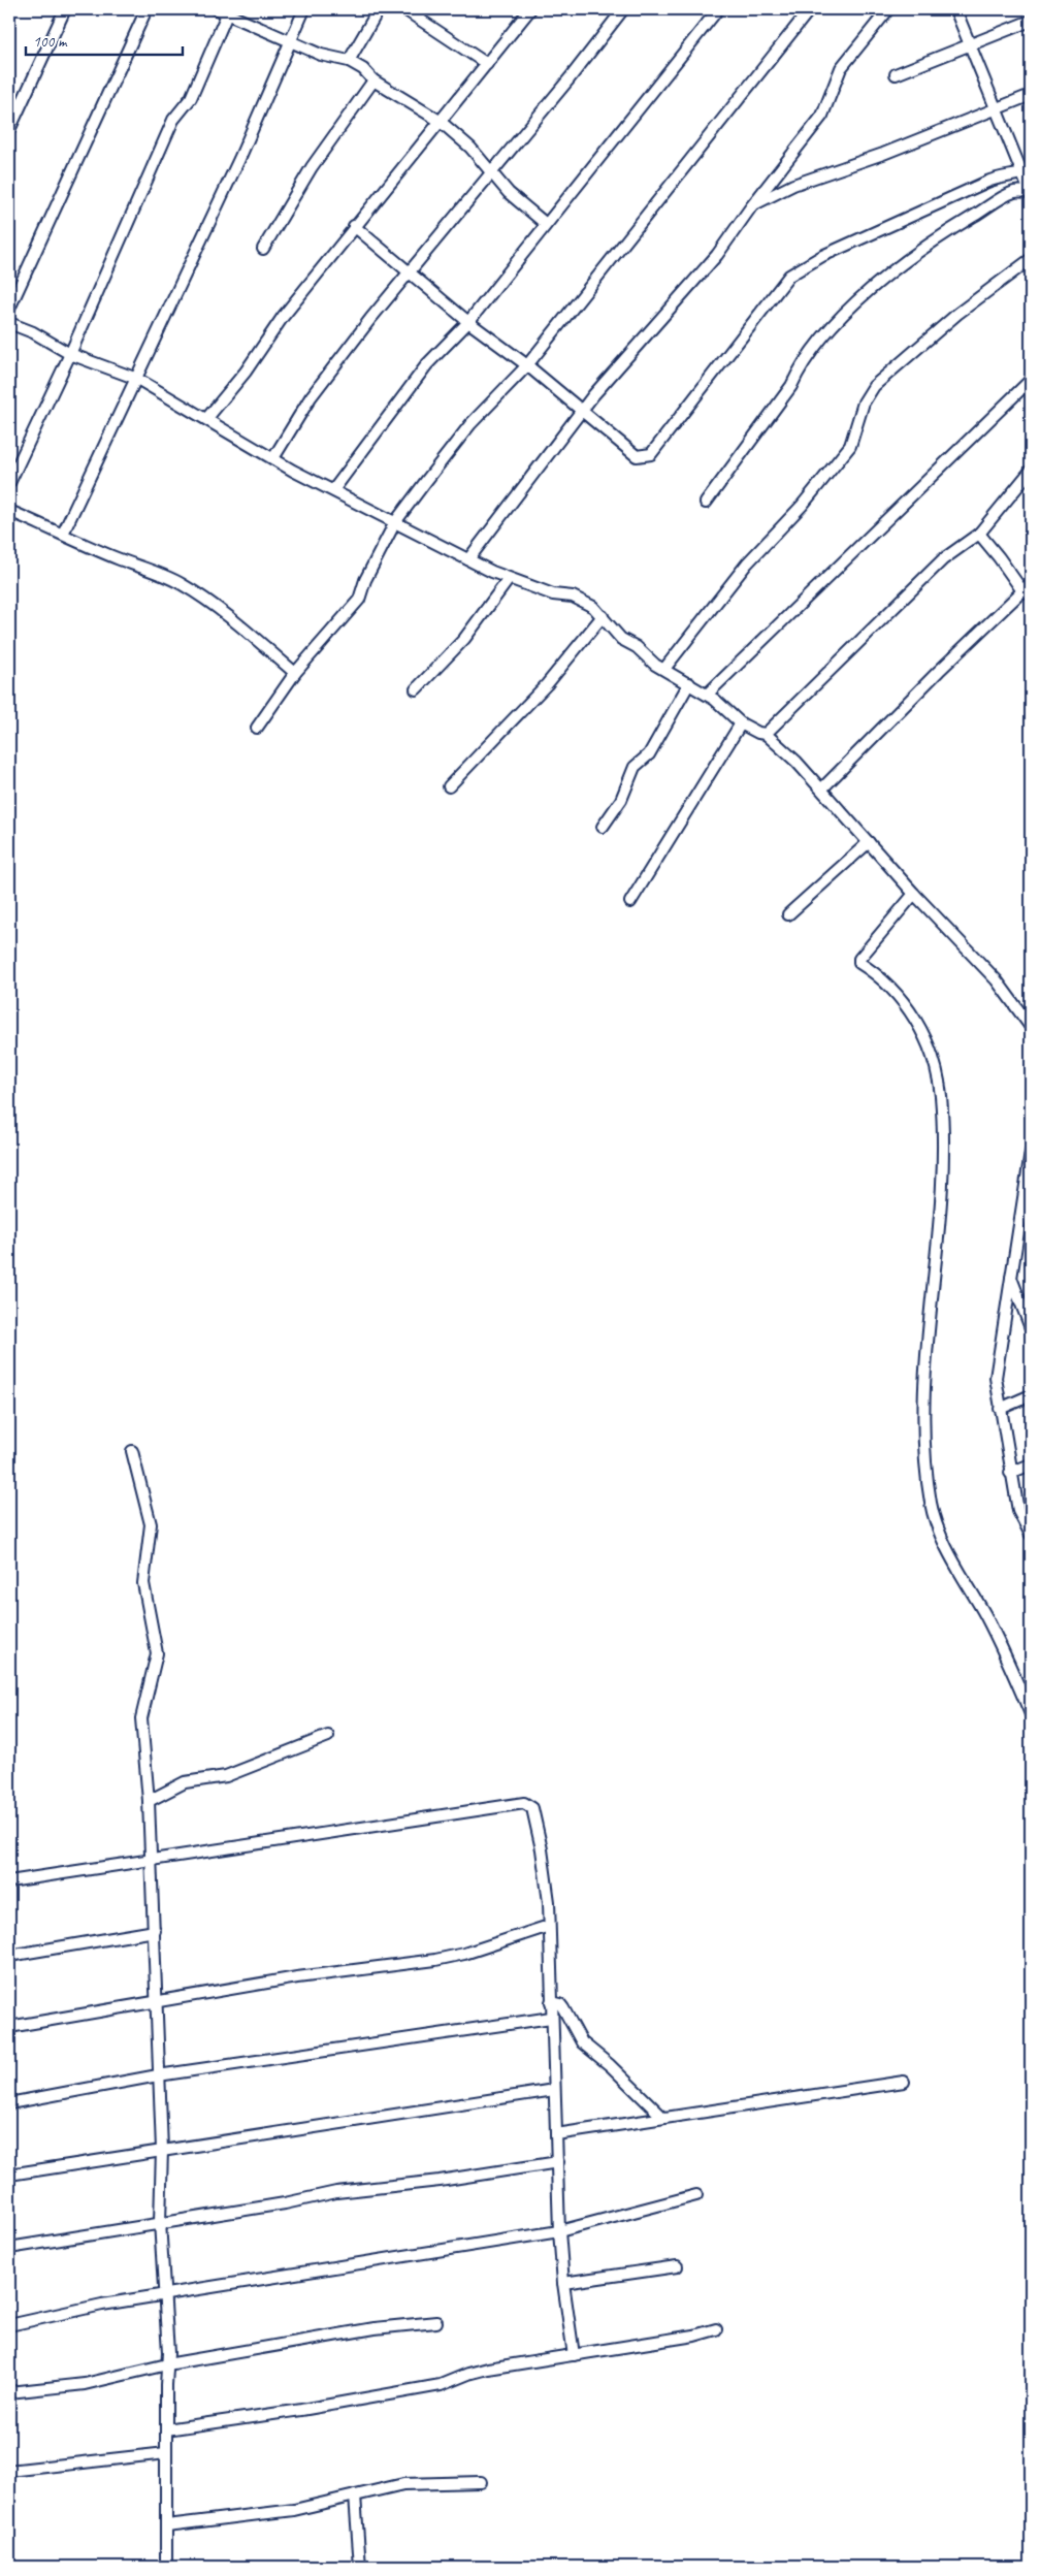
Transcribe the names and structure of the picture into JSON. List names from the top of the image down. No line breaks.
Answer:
{"scale_bar":"100 m"}
